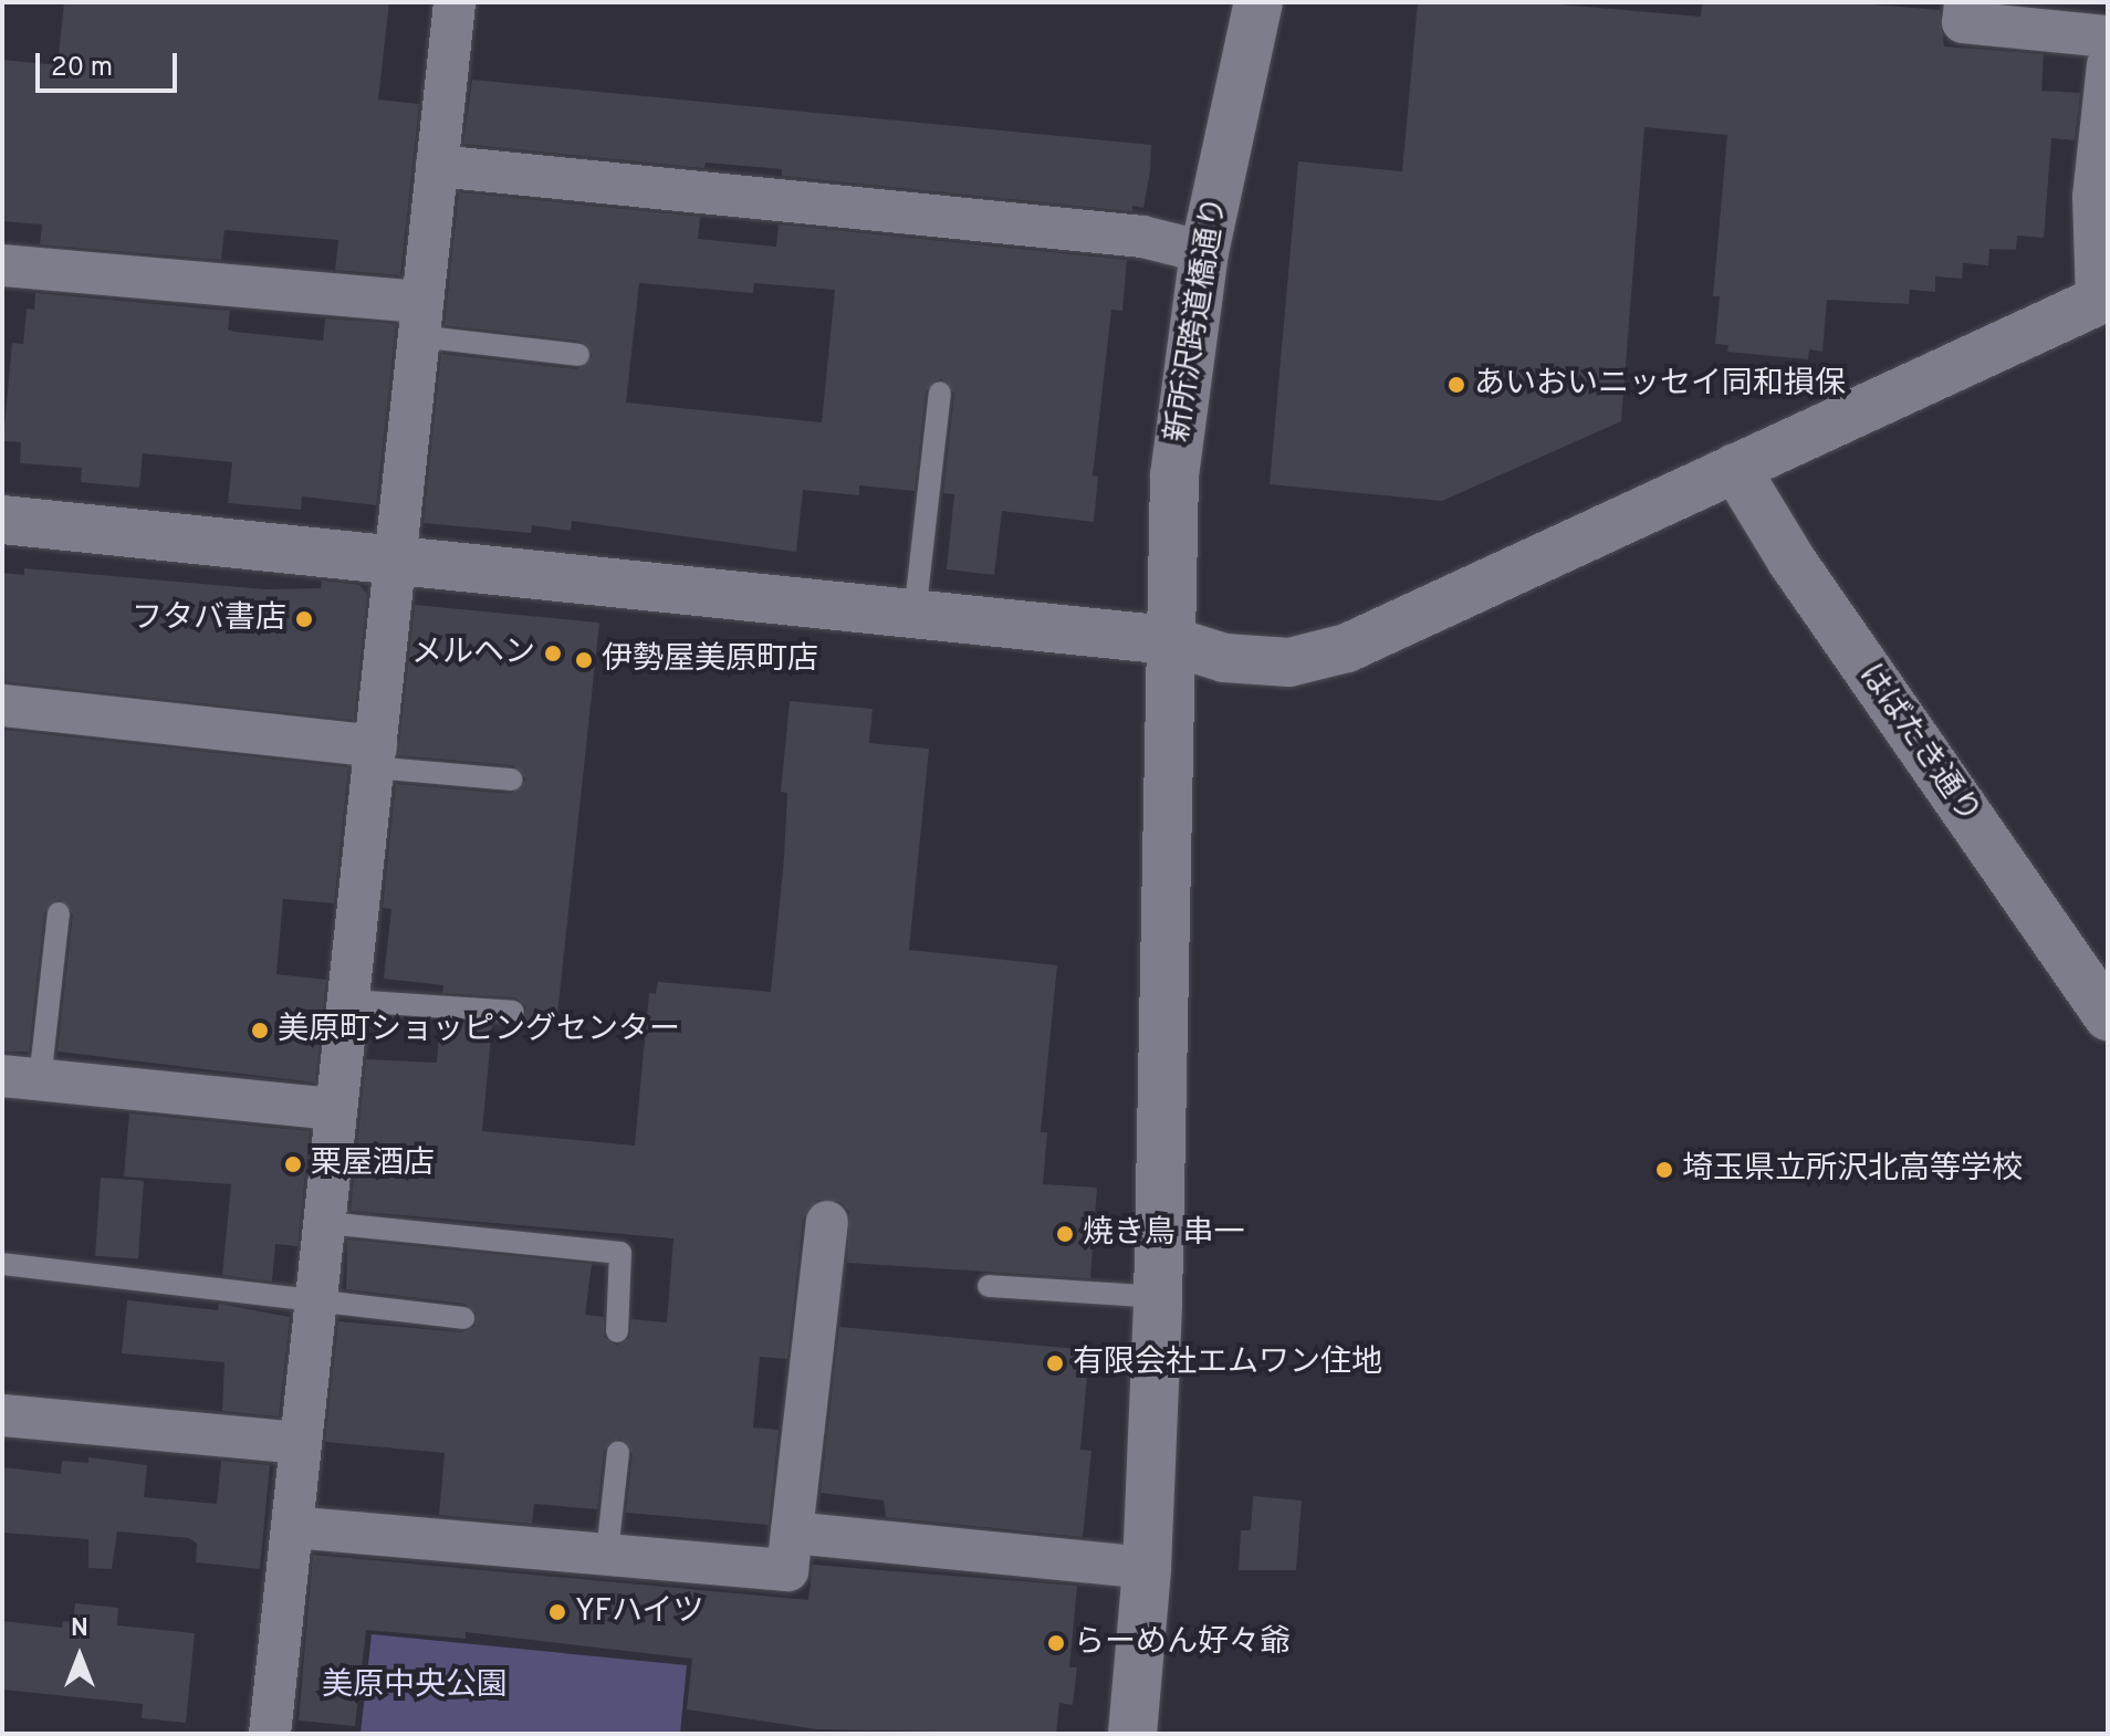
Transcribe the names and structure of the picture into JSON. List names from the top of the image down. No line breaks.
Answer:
{"streets":{"street":["新所沢跨道橋通り","はばたき通り"]},"parks":["美原中央公園"],"places":["あいおいニッセイ同和損保","フタバ書店","メルヘン","伊勢屋美原町店","美原町ショッピングセンター","栗屋酒店","埼玉県立所沢北高等学校","焼き鳥 串一","有限会社エムワン住地","YFハイツ","らーめん好々爺"],"scale_bar":"20 m","north":"top"}
